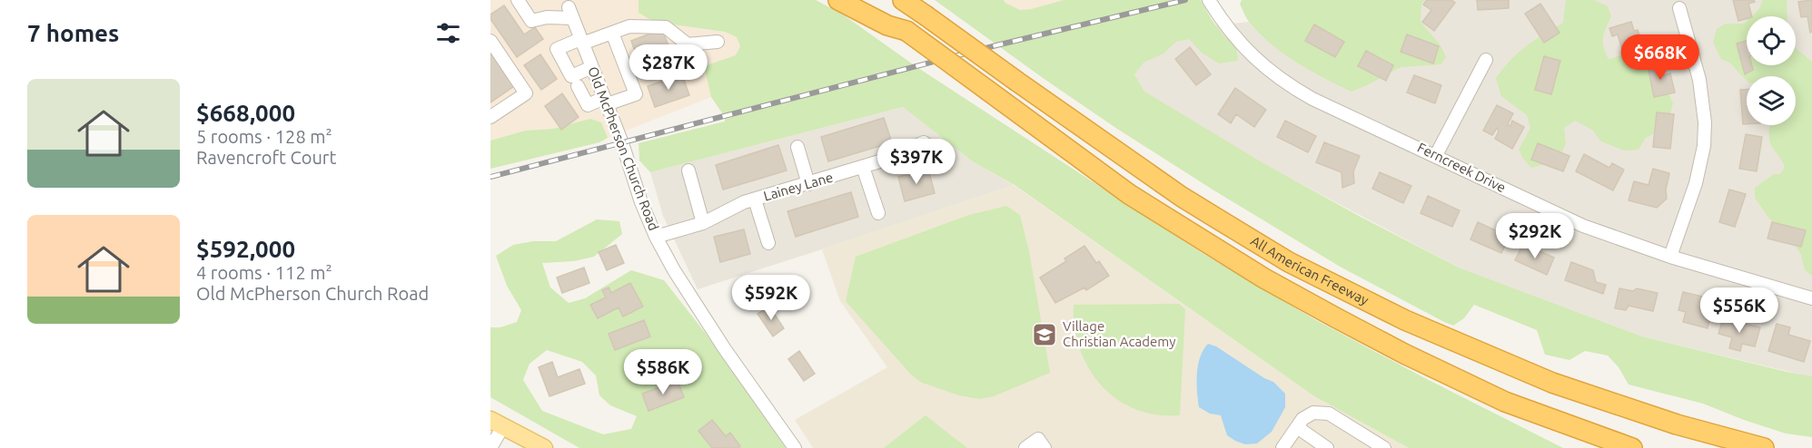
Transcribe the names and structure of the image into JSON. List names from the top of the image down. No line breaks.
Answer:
{"streets":{"highway":["All American Freeway"],"street":["Old McPherson Church Road","Ferncreek Drive","Lainey Lane"]},"crossings":[["Old McPherson Church Road","Lainey Lane"]],"places":{"school or university":["Village Christian Academy"]},"page":{"heading":"7 homes","price":["$668K","$287K","$397K","$292K","$592K","$556K","$586K"],"list":[{"name":"$668,000","note":"5 rooms · 128 m² · Ravencroft Court"},{"name":"$592,000","note":"4 rooms · 112 m² · Old McPherson Church Road"}]}}
